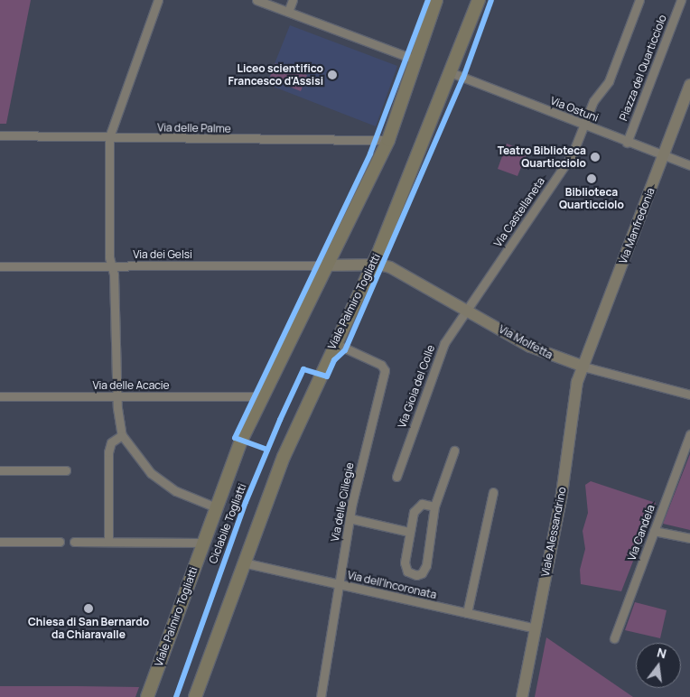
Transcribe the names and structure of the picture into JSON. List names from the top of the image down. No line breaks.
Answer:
{"streets":{"main road":["Viale Palmiro Togliatti"],"street":["Piazza del Quarticciolo","Via Ostuni","Via delle Palme","Via Castellaneta","Via Manfredonia","Via dei Gelsi","Via Molfetta","Via delle Acacie","Via Gioia del Colle","Via delle Ciliegie","Viale Alessandrino","Via Candela","Via dell'Incoronata"],"cycle path":["Ciclabile Togliatti"]},"crossings":[["Piazza del Quarticciolo","Via Ostuni"],["Via Ostuni","Via Castellaneta"],["Via Ostuni","Via Manfredonia"],["Via Ostuni","Viale Palmiro Togliatti"],["Via delle Palme","Viale Palmiro Togliatti"],["Via Castellaneta","Via Molfetta"],["Via Castellaneta","Via Gioia del Colle"],["Via Manfredonia","Via Molfetta"],["Via Manfredonia","Viale Alessandrino"],["Via dei Gelsi","Viale Palmiro Togliatti"],["Viale Palmiro Togliatti","Via Molfetta"],["Viale Palmiro Togliatti","Via delle Acacie"],["Viale Palmiro Togliatti","Via delle Ciliegie"],["Viale Palmiro Togliatti","Via dell'Incoronata"],["Via Molfetta","Via Gioia del Colle"],["Via Molfetta","Viale Alessandrino"],["Via delle Ciliegie","Via dell'Incoronata"],["Viale Alessandrino","Via dell'Incoronata"]],"places":["Liceo scientifico Francesco d'Assisi","Teatro Biblioteca Quarticciolo","Biblioteca Quarticciolo","Chiesa di San Bernardo da Chiaravalle"],"north":"top"}
